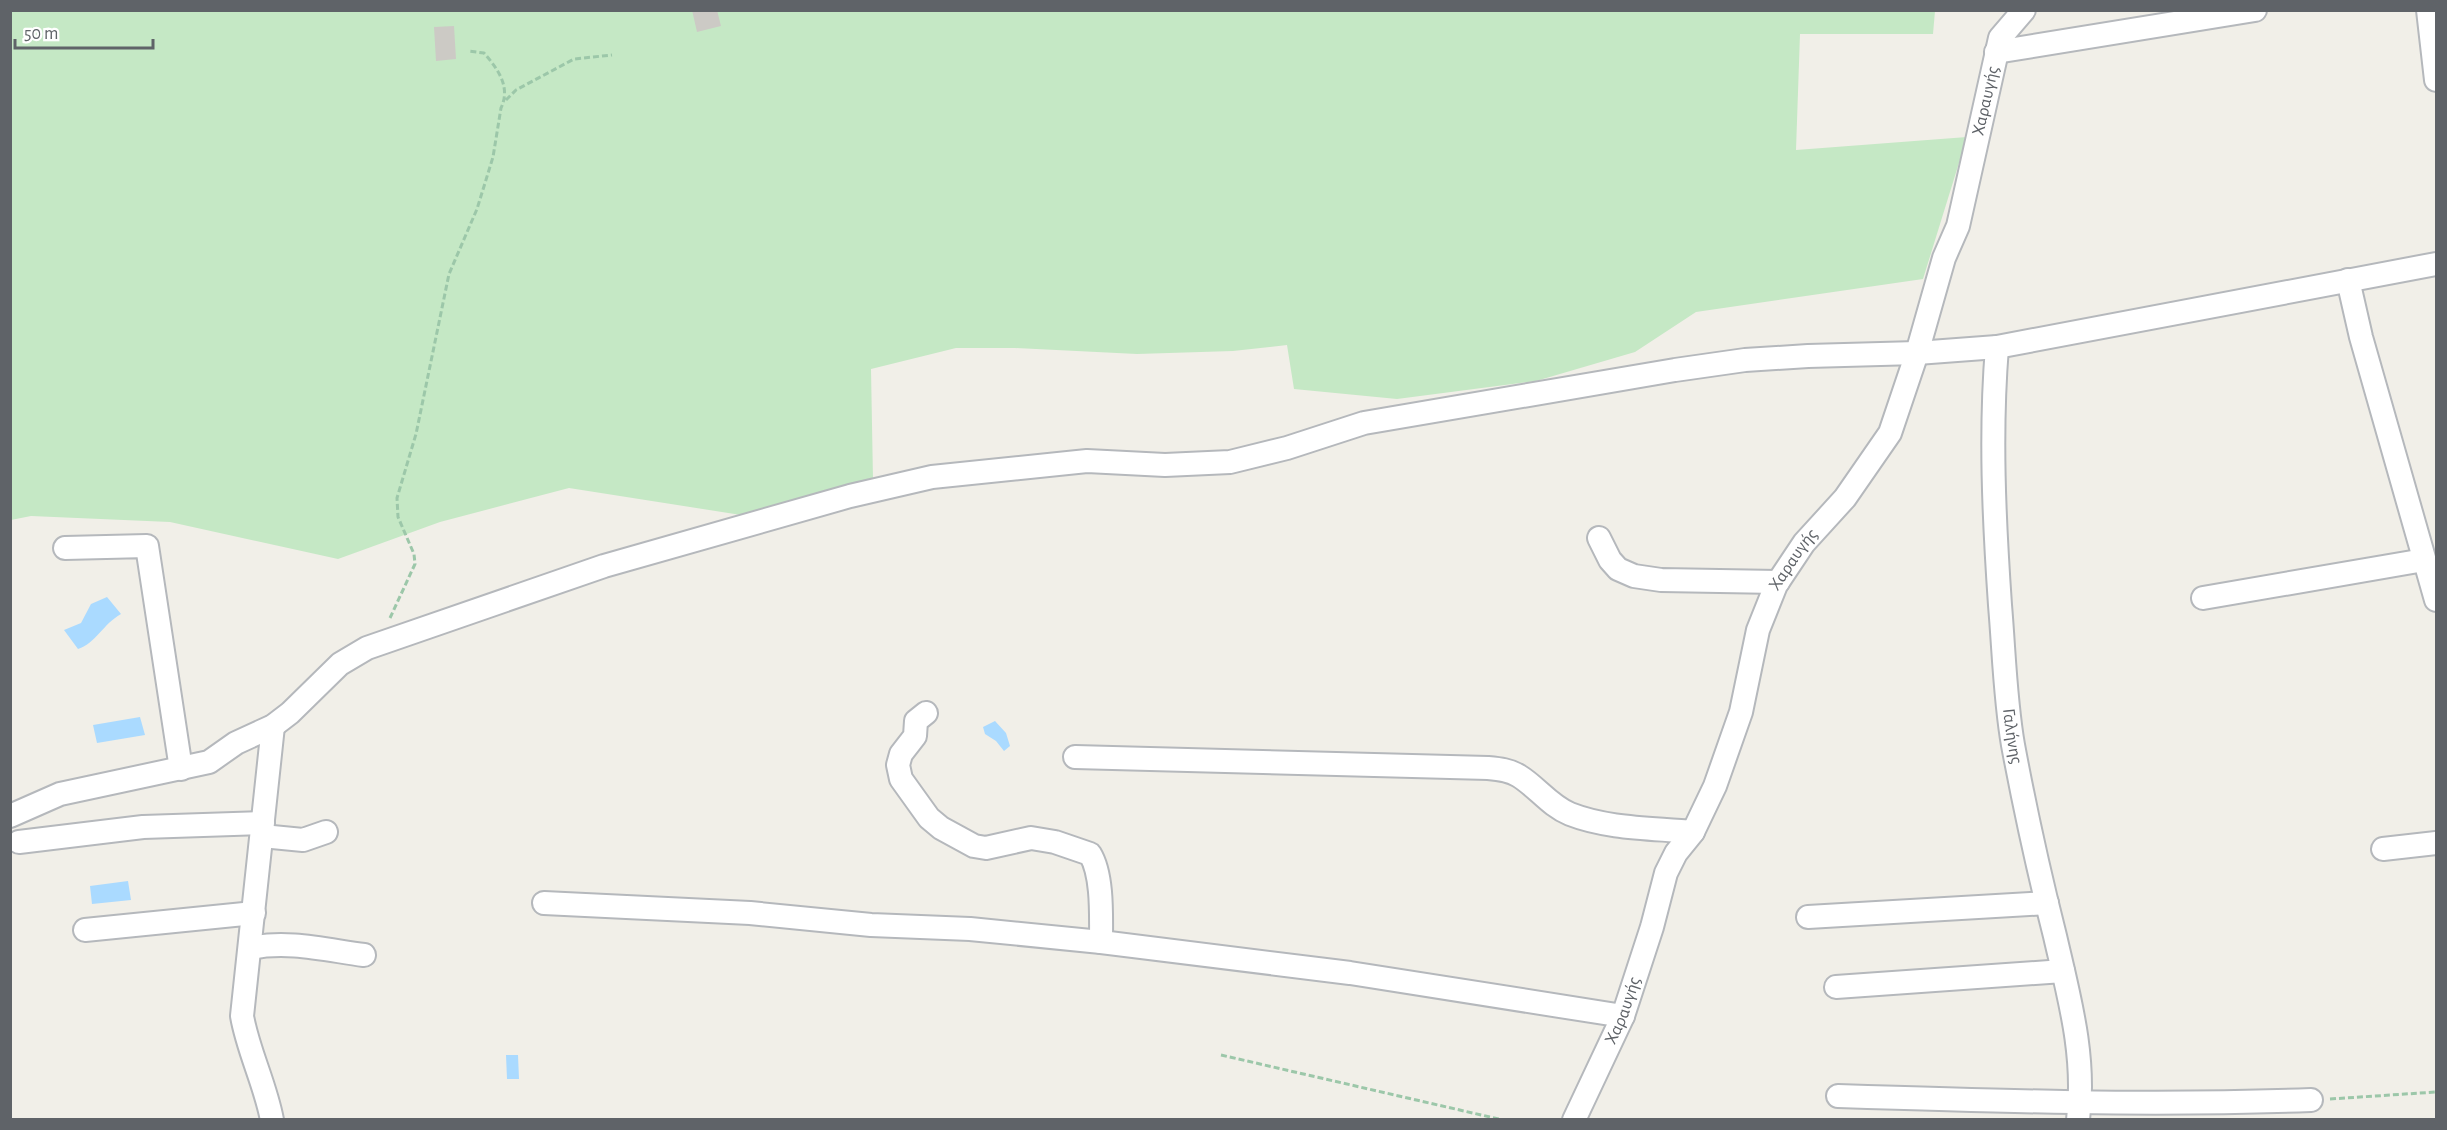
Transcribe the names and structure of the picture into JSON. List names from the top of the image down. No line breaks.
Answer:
{"streets":{"street":["Χαραυγής","Γαλήνης"]},"scale_bar":"50 m"}
